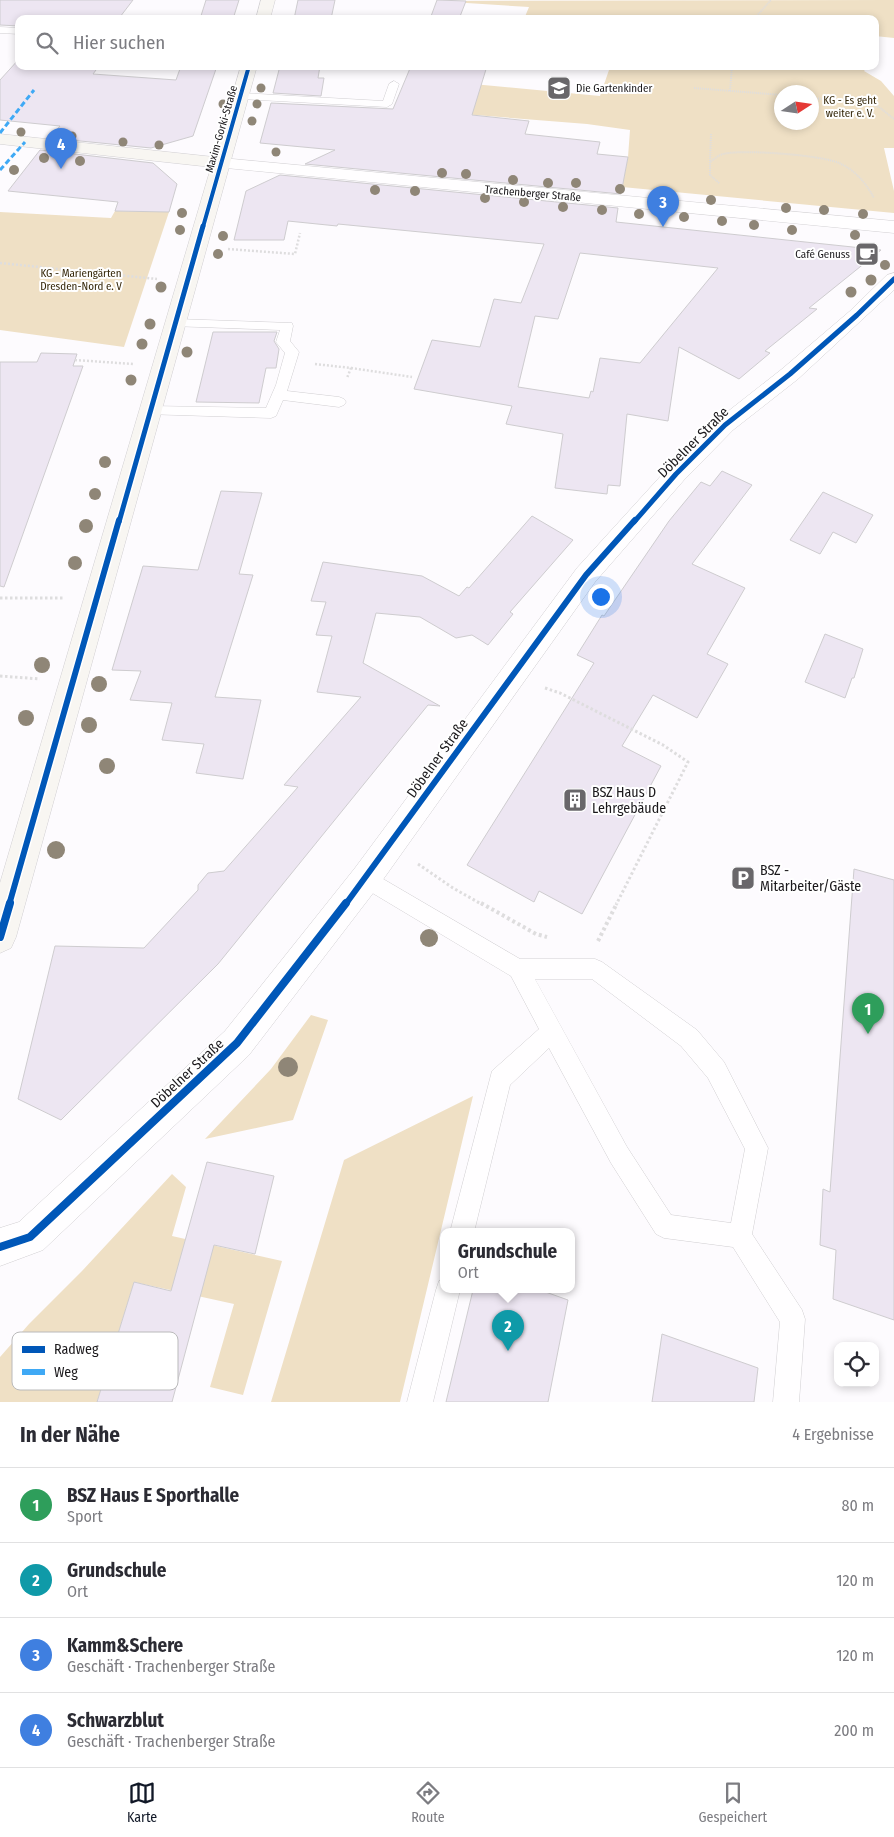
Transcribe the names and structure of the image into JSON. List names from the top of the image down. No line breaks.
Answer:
{"streets":{"street":["Maxim-Gorki-Straße","Trachenberger Straße","Döbelner Straße"]},"crossings":[["Maxim-Gorki-Straße","Trachenberger Straße"]],"parks":["KG - Es geht weiter e. V.","KG - Mariengärten Dresden-Nord e. V"],"places":{"school or university":["Die Gartenkinder"],"cafe":["Café Genuss"],"building":["BSZ Haus D Lehrgebäude"],"parking":["BSZ - Mitarbeiter/Gäste"]},"legend":["Radweg","Weg"],"north":"right","page":{"search":"Hier suchen","pins":["4","3","1","2"],"popup":["Grundschule","Ort"],"heading":["In der Nähe","4 Ergebnisse"],"list":[{"mark":"1","name":"BSZ Haus E Sporthalle","note":"Sport","value":"80 m"},{"mark":"2","name":"Grundschule","note":"Ort","value":"120 m"},{"mark":"3","name":"Kamm&Schere","note":"Geschäft · Trachenberger Straße","value":"120 m"},{"mark":"4","name":"Schwarzblut","note":"Geschäft · Trachenberger Straße","value":"200 m"}],"nav":["Karte","Route","Gespeichert"]}}
